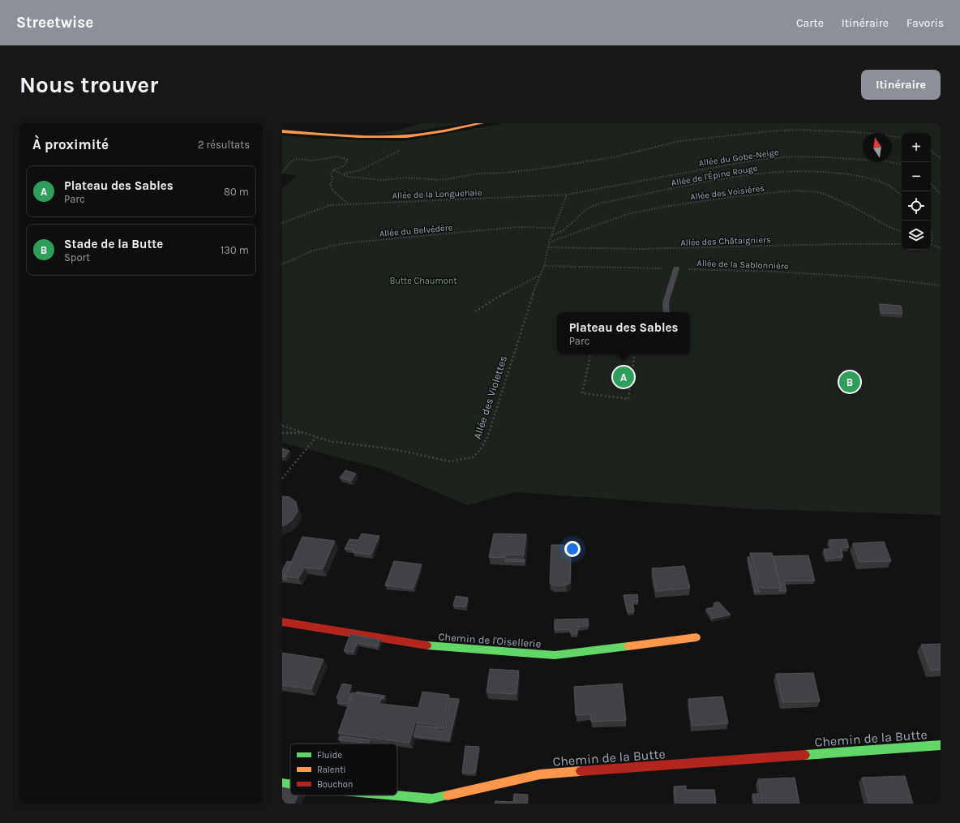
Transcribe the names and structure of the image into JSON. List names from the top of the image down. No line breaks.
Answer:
{"streets":{"main road":["Chemin de l'Oisellerie","Chemin de la Butte"],"path":["Allée du Gobe-Neige","Allée de l'Épine Rouge","Allée des Voisières","Allée de la Longuehaie","Allée du Belvédère","Allée des Châtaigniers","Allée de la Sablonnière","Allée des Violettes"]},"crossings":[["Allée du Gobe-Neige","Allée de la Longuehaie"],["Allée de l'Épine Rouge","Allée des Violettes"],["Allée des Voisières","Allée des Violettes"],["Allée de la Longuehaie","Allée des Violettes"],["Allée du Belvédère","Allée des Violettes"],["Allée des Châtaigniers","Allée des Violettes"],["Allée de la Sablonnière","Allée des Violettes"]],"parks":["Butte Chaumont"],"legend":["Fluide","Ralenti","Bouchon"],"north":"top","page":{"header":"Streetwise","nav":["Carte","Itinéraire","Favoris"],"buttons":"Itinéraire","title":"Nous trouver","heading":["À proximité","2 résultats"],"map_buttons":["+","−"],"list":[{"mark":"A","name":"Plateau des Sables","note":"Parc","value":"80 m"},{"mark":"B","name":"Stade de la Butte","note":"Sport","value":"130 m"}],"popup":["Plateau des Sables","Parc"],"pins":["A","B"]}}
